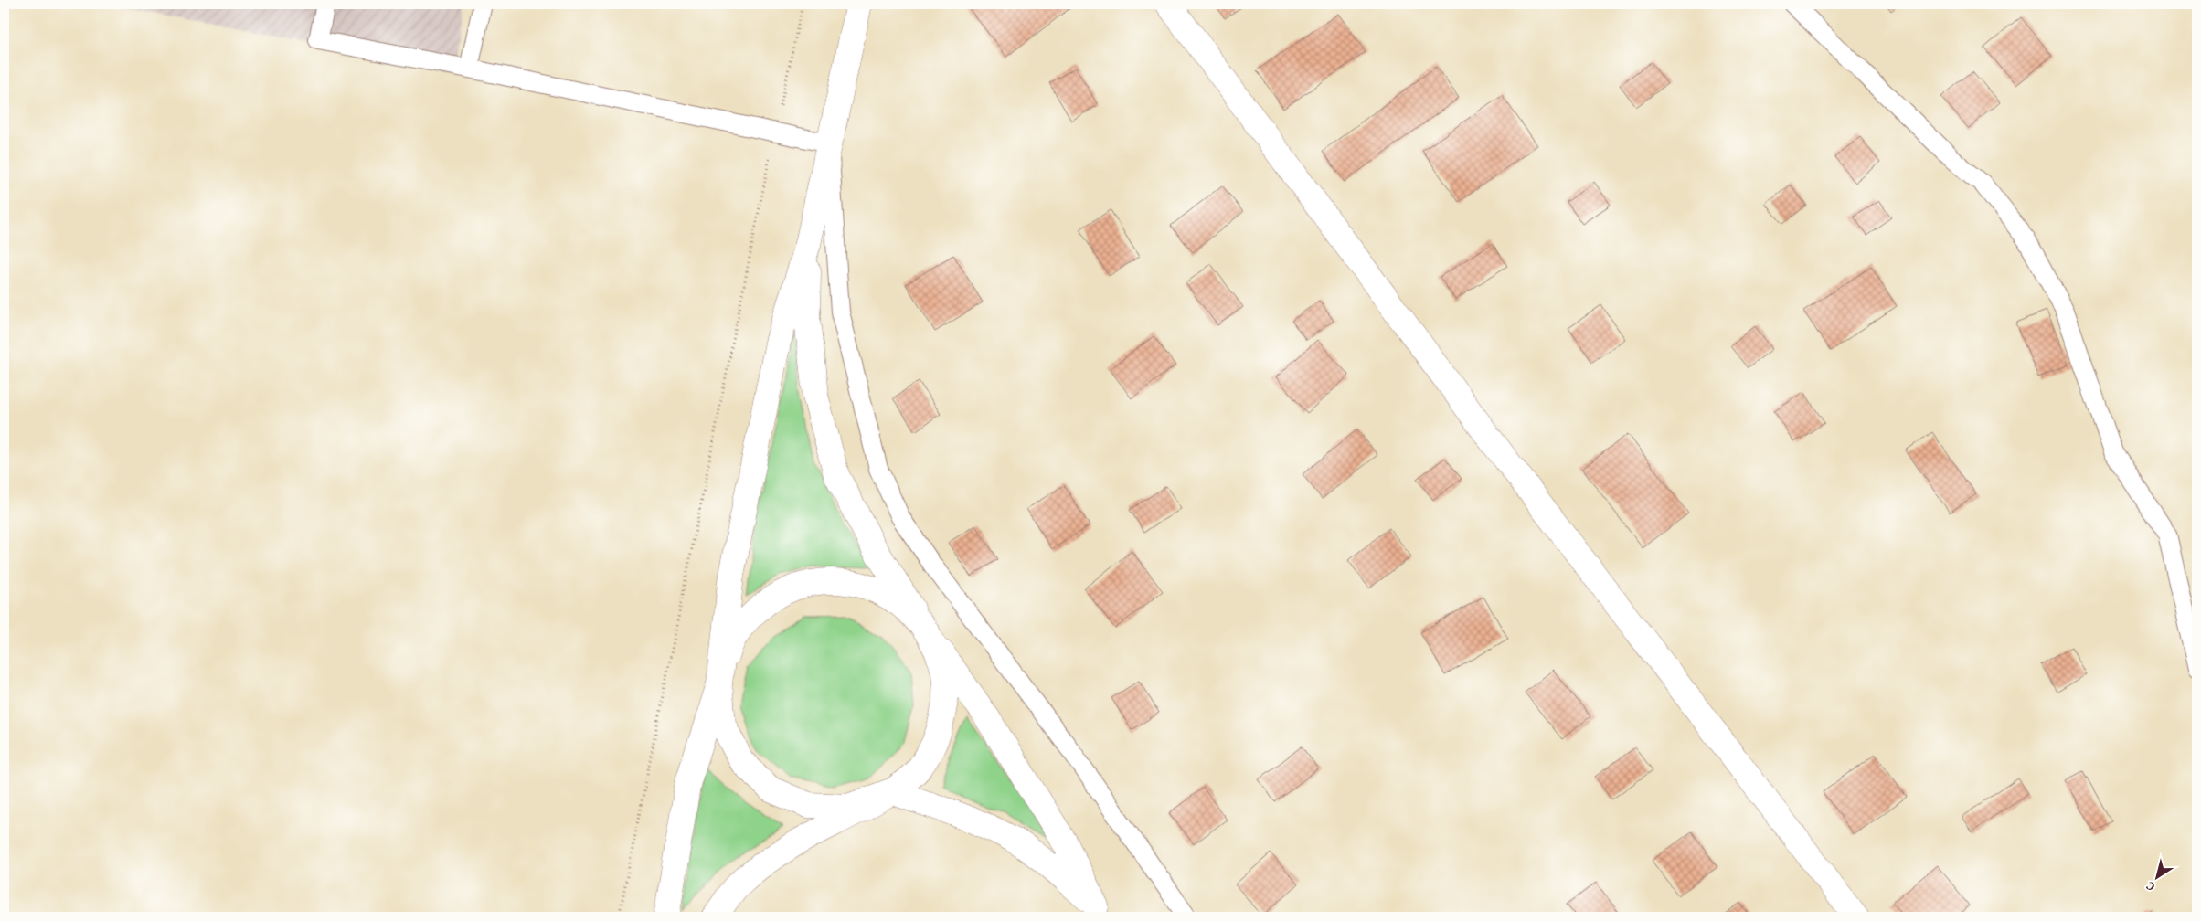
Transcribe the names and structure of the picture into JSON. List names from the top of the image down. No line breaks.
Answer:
{"north":"bottom left"}
